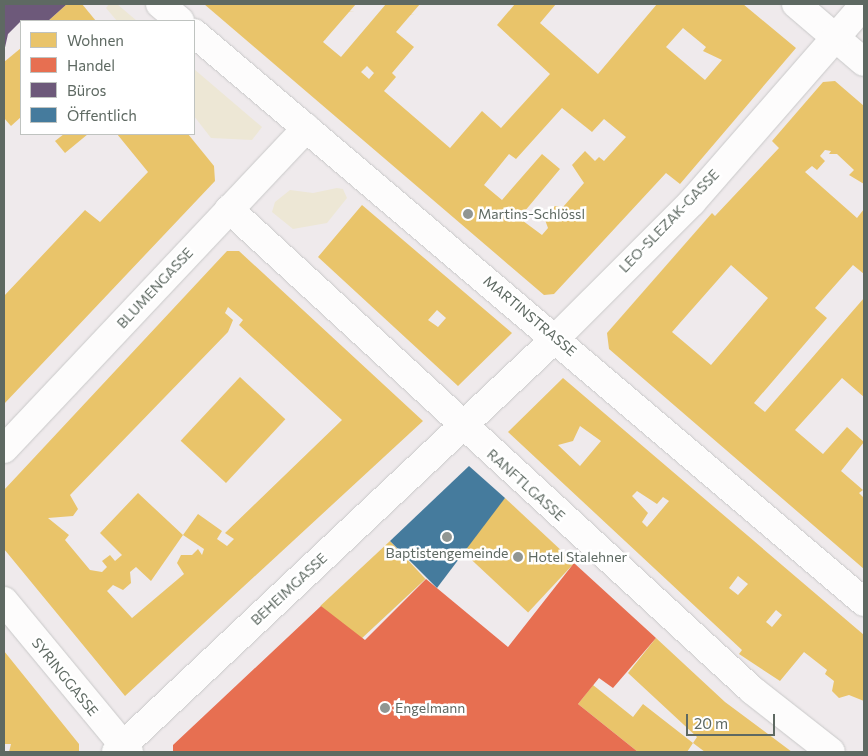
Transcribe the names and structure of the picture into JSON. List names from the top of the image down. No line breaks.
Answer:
{"streets":{"street":["LEO-SLEZAK-GASSE","BLUMENGASSE","MARTINSTRASSE","RANFTLGASSE","BEHEIMGASSE","SYRINGGASSE"]},"crossings":[["LEO-SLEZAK-GASSE","MARTINSTRASSE"],["LEO-SLEZAK-GASSE","RANFTLGASSE"],["LEO-SLEZAK-GASSE","BEHEIMGASSE"],["BLUMENGASSE","MARTINSTRASSE"],["BLUMENGASSE","RANFTLGASSE"],["RANFTLGASSE","BEHEIMGASSE"],["BEHEIMGASSE","SYRINGGASSE"]],"places":["Martins-Schlössl","Baptistengemeinde","Hotel Stalehner","Engelmann"],"legend":["Wohnen","Handel","Büros","Öffentlich"],"scale_bar":"20 m"}
